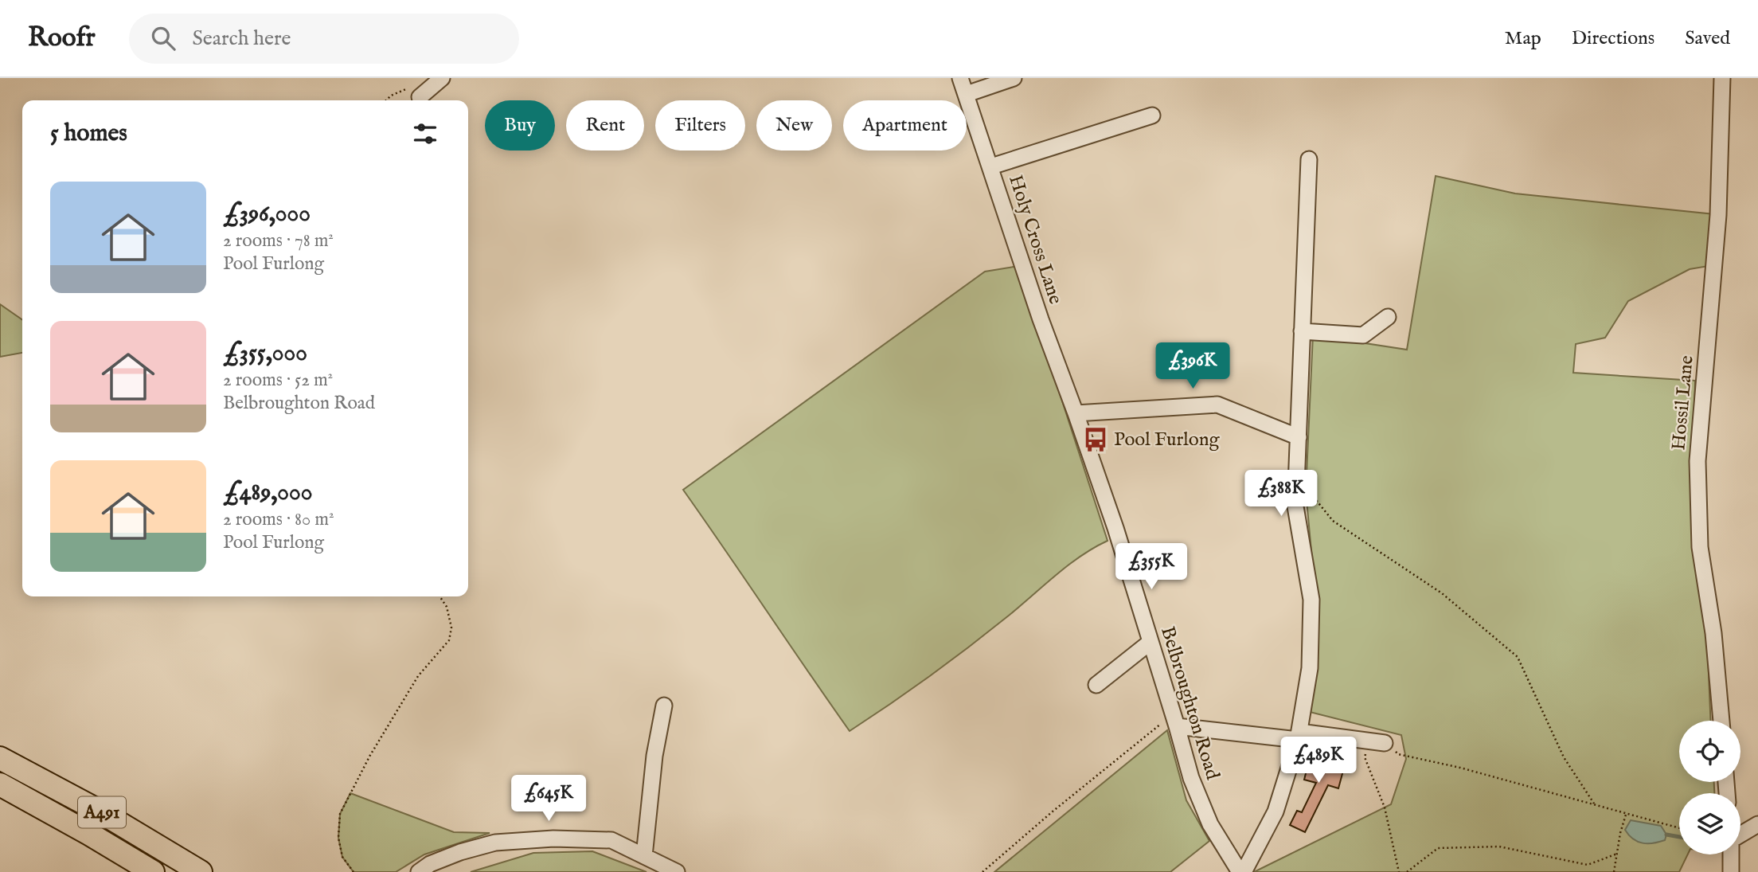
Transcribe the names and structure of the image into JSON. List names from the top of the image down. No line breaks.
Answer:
{"streets":{"highway":["A491"],"street":["Holy Cross Lane","Hossil Lane","Belbroughton Road"]},"crossings":[["Holy Cross Lane","Belbroughton Road"]],"places":{"bus stop":["Pool Furlong"]},"page":{"header":"Roofr","search":"Search here","nav":["Map","Directions","Saved"],"chip":["Buy","Rent","Filters","New","Apartment"],"heading":"5 homes","list":[{"name":"£396,000","note":"2 rooms · 78 m² · Pool Furlong"},{"name":"£355,000","note":"2 rooms · 52 m² · Belbroughton Road"},{"name":"£489,000","note":"2 rooms · 80 m² · Pool Furlong"}],"price":["£396K","£388K","£355K","£489K","£645K"]}}
